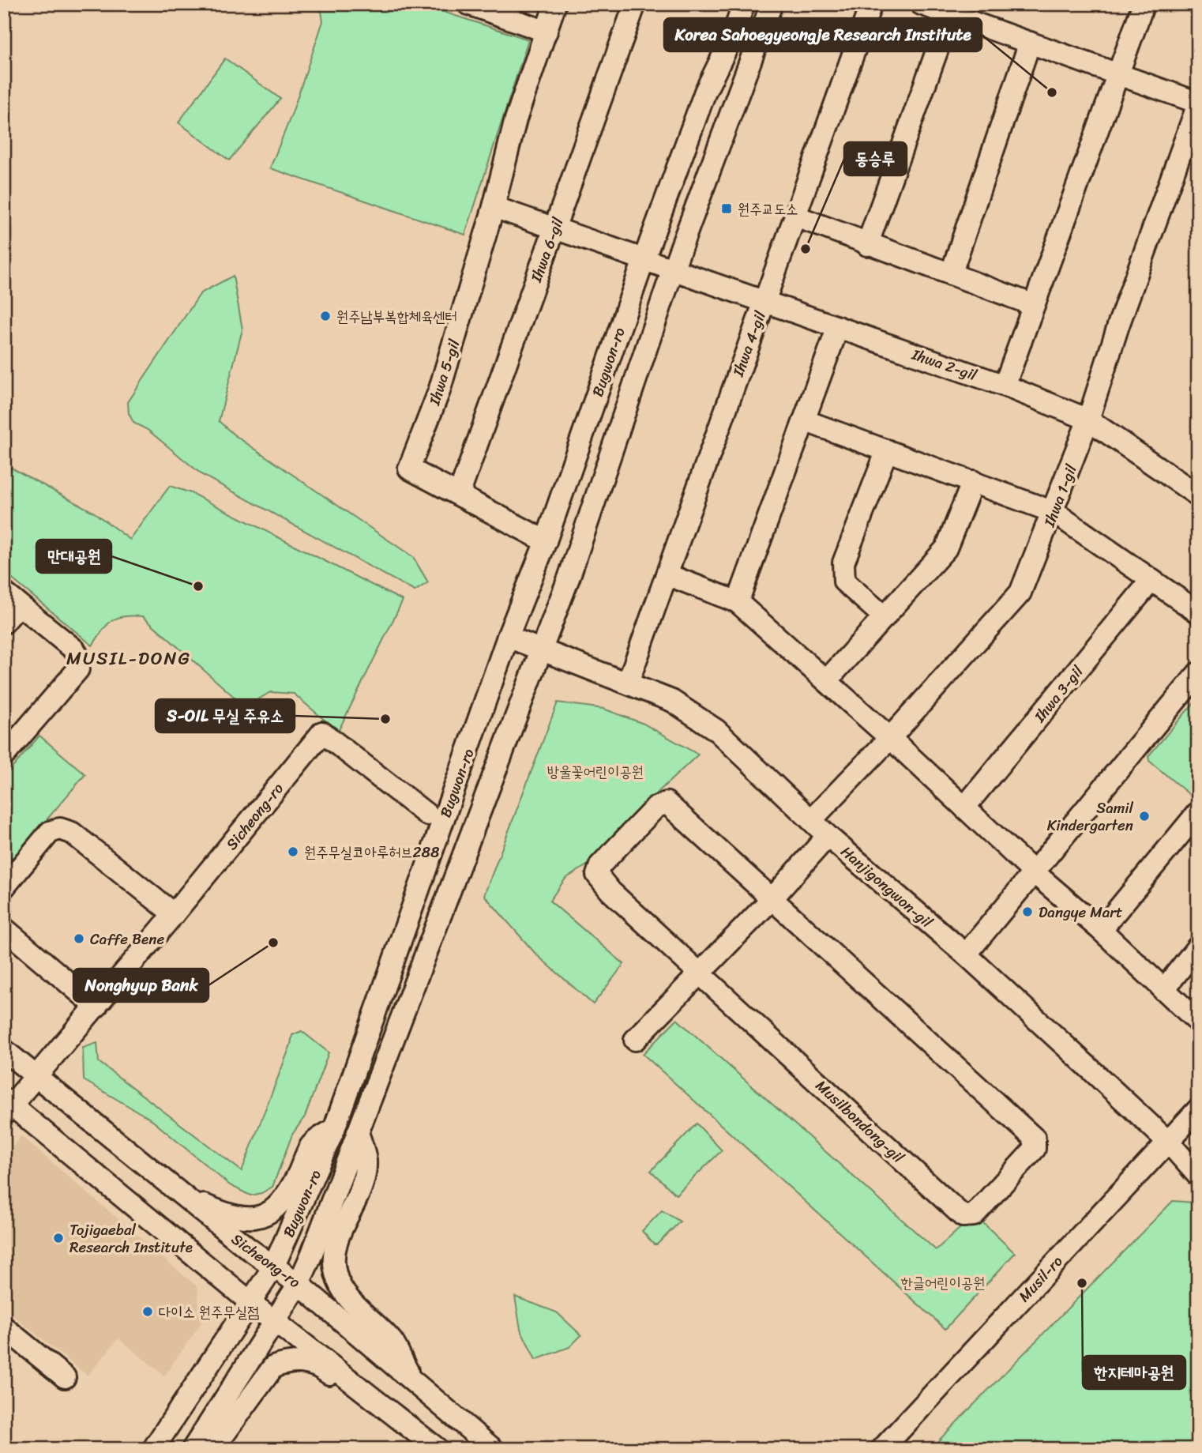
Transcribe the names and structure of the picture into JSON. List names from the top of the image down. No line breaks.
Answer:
{"streets":{"street":["Ihwa 6-gil","Ihwa 4-gil","Bugwon-ro","Ihwa 2-gil","Ihwa 5-gil","Ihwa 1-gil","Ihwa 3-gil","Sicheong-ro","Hanjigongwon-gil","Musilbondong-gil","Musil-ro"]},"crossings":[["Ihwa 6-gil","Ihwa 2-gil"],["Ihwa 6-gil","Ihwa 5-gil"],["Ihwa 4-gil","Ihwa 2-gil"],["Ihwa 4-gil","Hanjigongwon-gil"],["Bugwon-ro","Ihwa 2-gil"],["Bugwon-ro","Ihwa 5-gil"],["Bugwon-ro","Sicheong-ro"],["Bugwon-ro","Hanjigongwon-gil"],["Ihwa 2-gil","Ihwa 5-gil"],["Ihwa 2-gil","Ihwa 1-gil"],["Ihwa 1-gil","Hanjigongwon-gil"],["Hanjigongwon-gil","Musil-ro"]],"districts":["MUSIL-DONG"],"parks":["방울꽃어린이공원","한글어린이공원"],"places":{"other":["Korea Sahoegyeongje Research Institute","동승루","원주남부복합체육센터","만대공원","S-OIL 무실 주유소","Samil Kindergarten","원주무실코아루허브288","Dangye Mart","Caffe Bene","Nonghyup Bank","Tojigaebal Research Institute","한지테마공원","다이소 원주무실점"],"transit":["원주교도소"]}}
